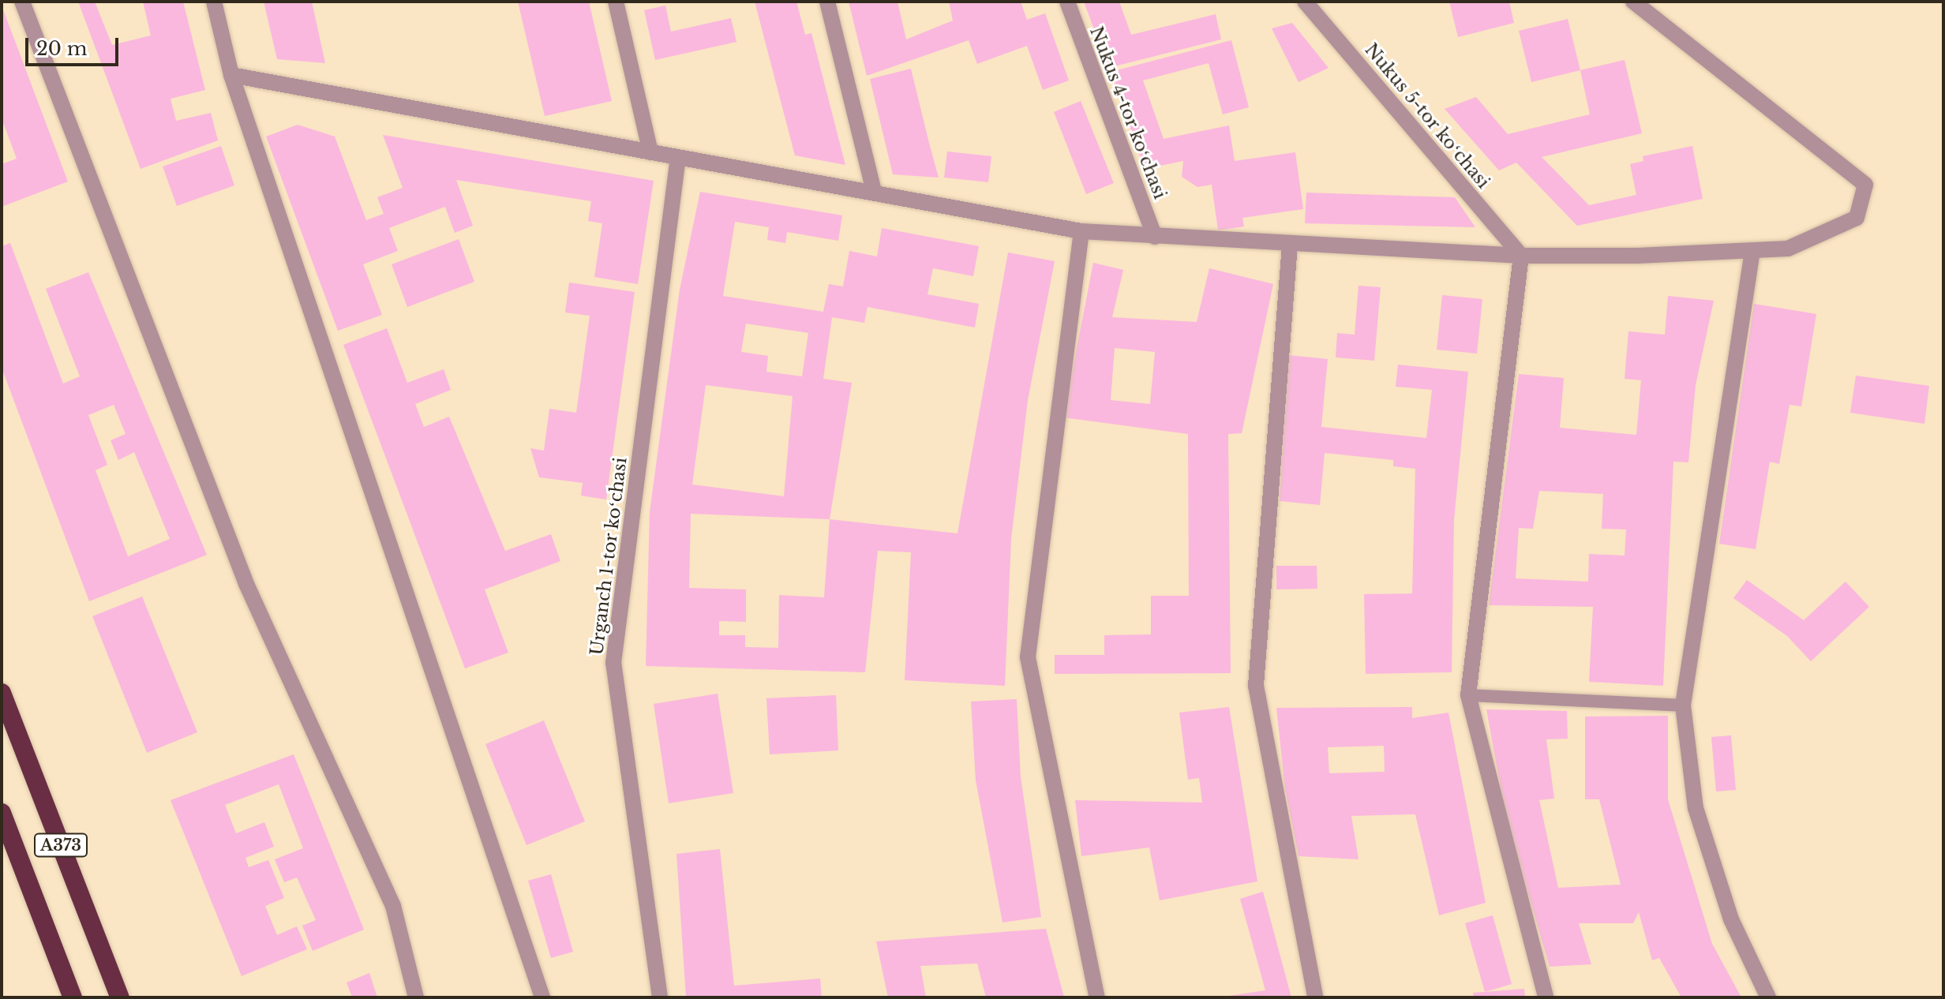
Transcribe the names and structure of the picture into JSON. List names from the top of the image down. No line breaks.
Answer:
{"streets":{"highway":["A373"],"street":["Nukus 4-tor koʻchasi","Nukus 5-tor koʻchasi","Urganch 1-tor koʻchasi"]},"scale_bar":"20 m"}
